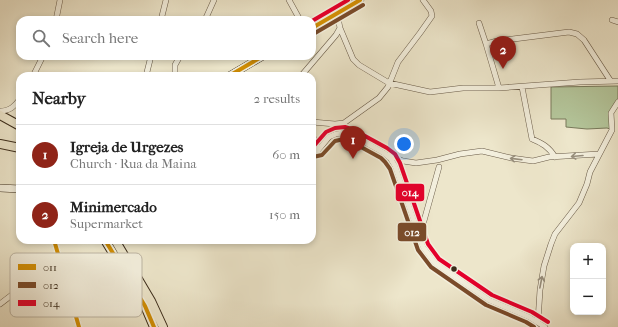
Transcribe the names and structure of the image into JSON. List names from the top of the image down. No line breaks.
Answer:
{"lines":["transit line 011","transit line 014","transit line 012"],"legend":["011","012","014"],"page":{"search":"Search here","pins":["2","1"],"heading":["Nearby","2 results"],"list":[{"mark":"1","name":"Igreja de Urgezes","note":"Church · Rua da Maina","value":"60 m"},{"mark":"2","name":"Minimercado","note":"Supermarket","value":"150 m"}],"map_buttons":["+","−"]}}
